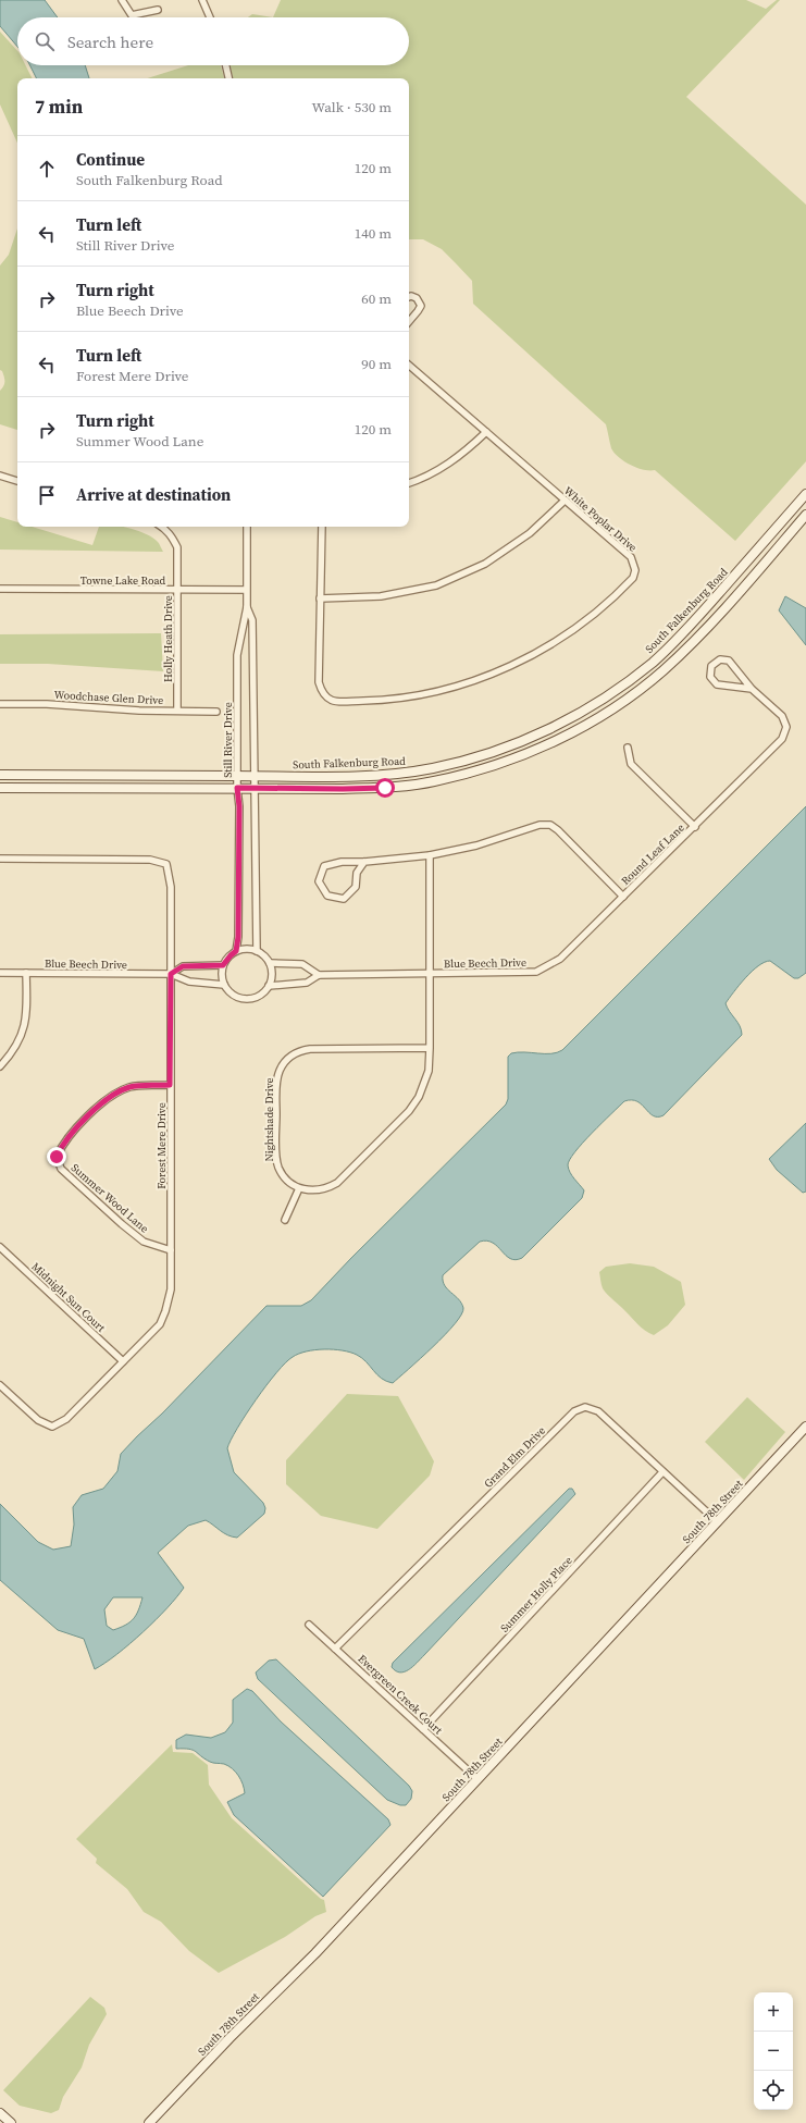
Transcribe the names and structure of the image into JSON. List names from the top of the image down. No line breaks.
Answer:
{"streets":{"street":["White Poplar Drive","Towne Lake Road","South Falkenburg Road","Holly Heath Drive","Woodchase Glen Drive","Still River Drive","Round Leaf Lane","Blue Beech Drive","Nightshade Drive","Forest Mere Drive","Summer Wood Lane","Midnight Sun Court","Grand Elm Drive","South 78th Street","Summer Holly Place","Evergreen Creek Court"]},"crossings":[["Towne Lake Road","Holly Heath Drive"],["Towne Lake Road","Still River Drive"],["South Falkenburg Road","Still River Drive"],["Holly Heath Drive","Woodchase Glen Drive"],["Still River Drive","Blue Beech Drive"],["Round Leaf Lane","Blue Beech Drive"],["Blue Beech Drive","Forest Mere Drive"],["Forest Mere Drive","Summer Wood Lane"],["Forest Mere Drive","Midnight Sun Court"],["Grand Elm Drive","South 78th Street"],["Grand Elm Drive","Summer Holly Place"],["Grand Elm Drive","Evergreen Creek Court"],["South 78th Street","Evergreen Creek Court"],["Summer Holly Place","Evergreen Creek Court"]],"page":{"search":"Search here","heading":["7 min","Walk · 530 m"],"list":[["Continue","South Falkenburg Road","120 m"],["Turn left","Still River Drive","140 m"],["Turn right","Blue Beech Drive","60 m"],["Turn left","Forest Mere Drive","90 m"],["Turn right","Summer Wood Lane","120 m"],"Arrive at destination"],"map_buttons":["+","−"]}}
